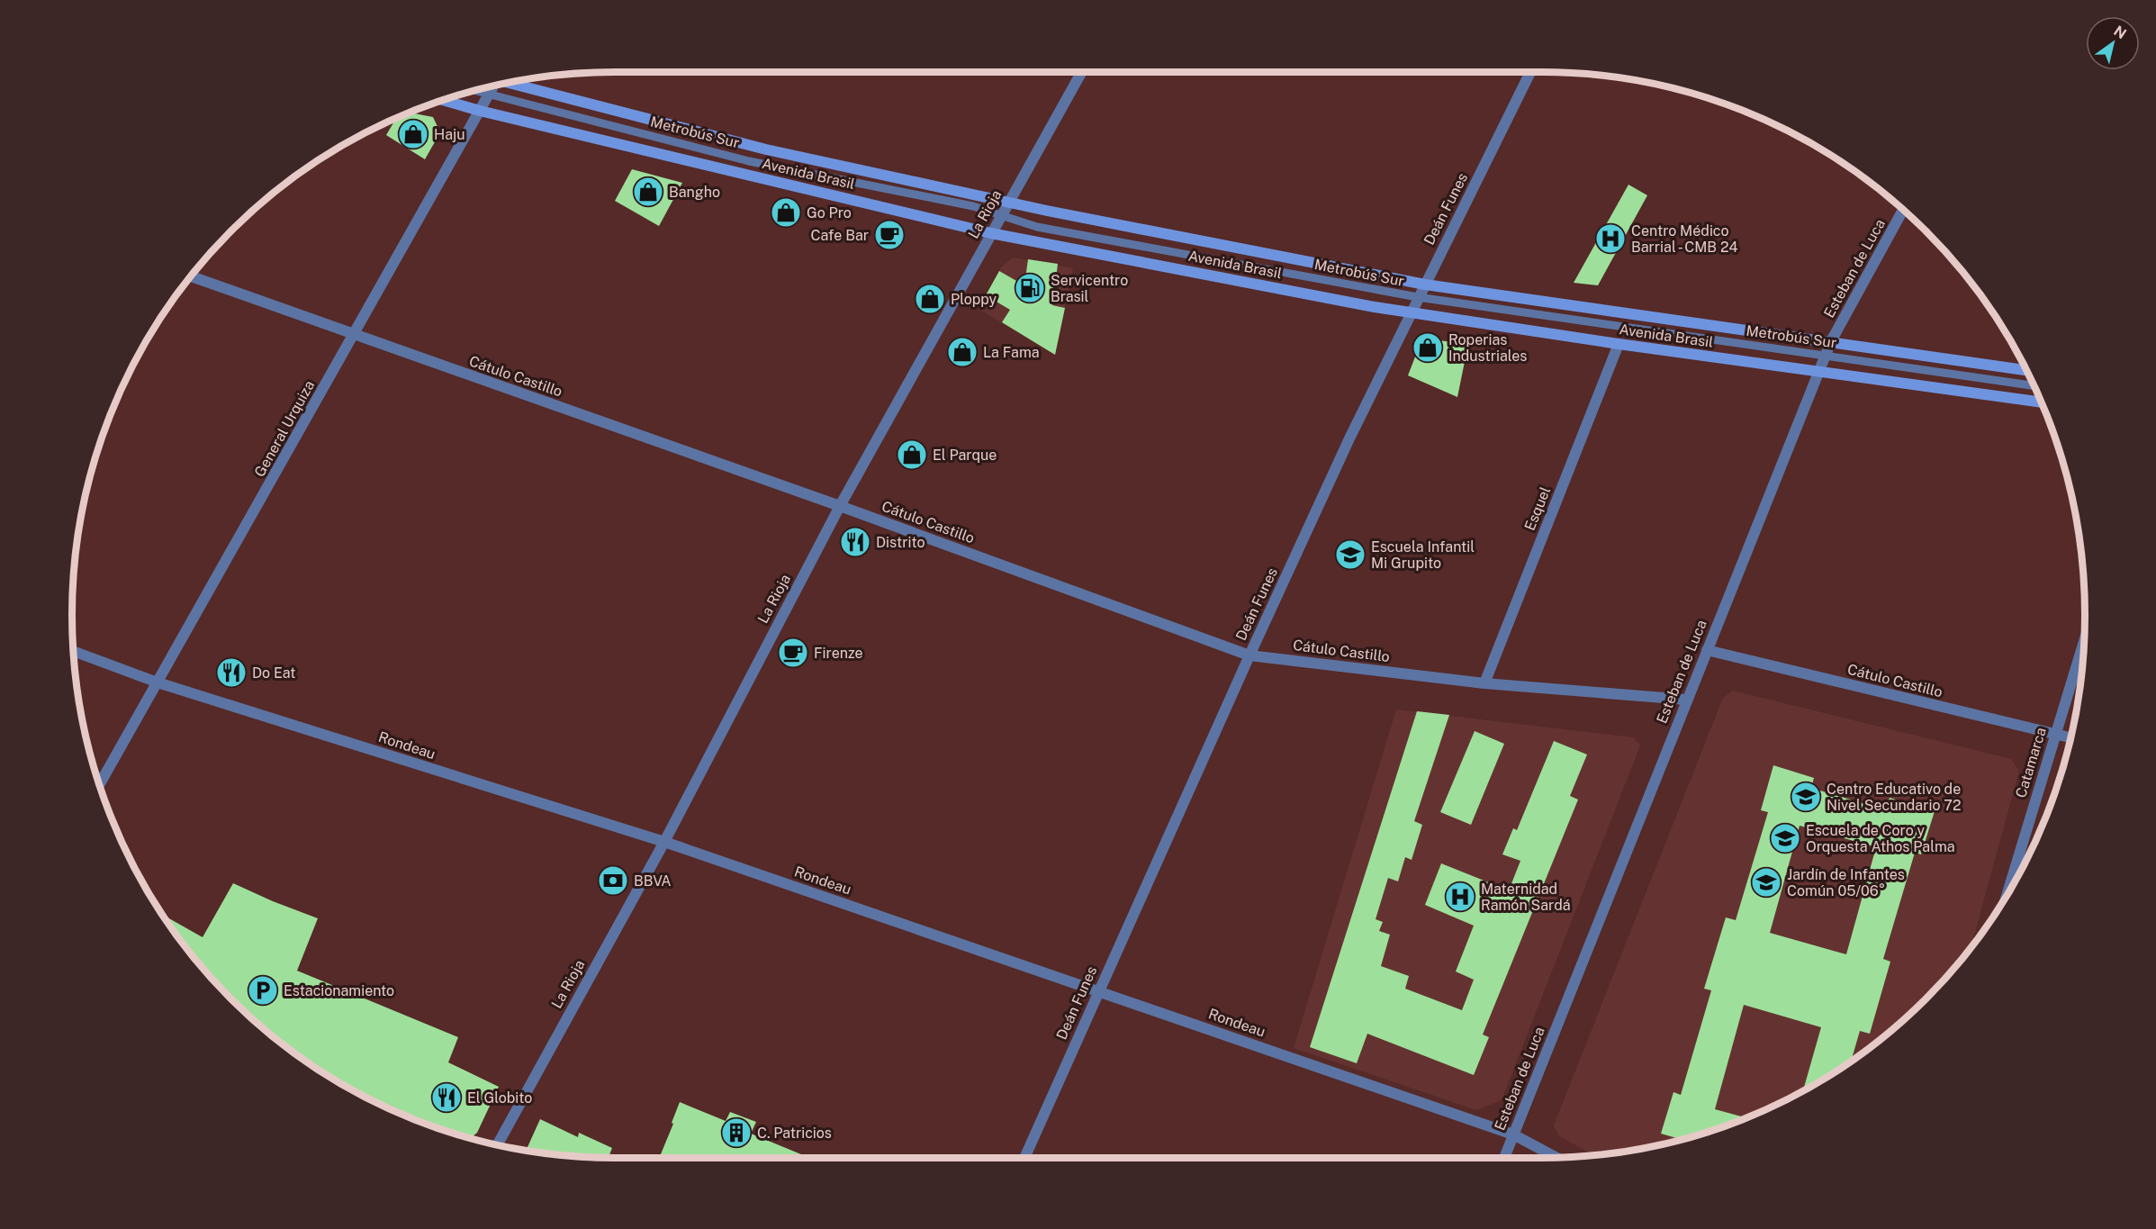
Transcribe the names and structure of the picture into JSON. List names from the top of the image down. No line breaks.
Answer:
{"streets":{"main road":["Avenida Brasil"],"street":["Deán Funes","La Rioja","Esteban de Luca","Cátulo Castillo","General Urquiza","Esquel","Rondeau","Catamarca"],"lane":["Metrobús Sur"]},"crossings":[["Metrobús Sur","Deán Funes"],["Metrobús Sur","La Rioja"],["Metrobús Sur","Esteban de Luca"],["Metrobús Sur","General Urquiza"],["Avenida Brasil","Deán Funes"],["Avenida Brasil","La Rioja"],["Avenida Brasil","Esteban de Luca"],["Avenida Brasil","General Urquiza"],["Avenida Brasil","Esquel"],["Deán Funes","Cátulo Castillo"],["Deán Funes","Rondeau"],["La Rioja","Cátulo Castillo"],["La Rioja","Rondeau"],["Esteban de Luca","Cátulo Castillo"],["Esteban de Luca","Rondeau"],["Cátulo Castillo","General Urquiza"],["Cátulo Castillo","Esquel"],["Cátulo Castillo","Catamarca"],["General Urquiza","Rondeau"]],"places":{"shop":["Haju","Bangho","Go Pro","Ploppy","Roperias Industriales","La Fama","El Parque"],"cafe":["Cafe Bar","Firenze"],"hospital":["Centro Médico Barrial - CMB 24","Maternidad Ramón Sardá"],"fuel station":["Servicentro Brasil"],"restaurant":["Distrito","Do Eat","El Globito"],"school or university":["Escuela Infantil Mi Grupito","Centro Educativo de Nivel Secundario 72","Escuela de Coro y Orquesta Athos Palma","Jardín de Infantes Común 05/06°"],"bank":["BBVA"],"parking":["Estacionamiento"],"building":["C. Patricios"]},"north":"top right"}
